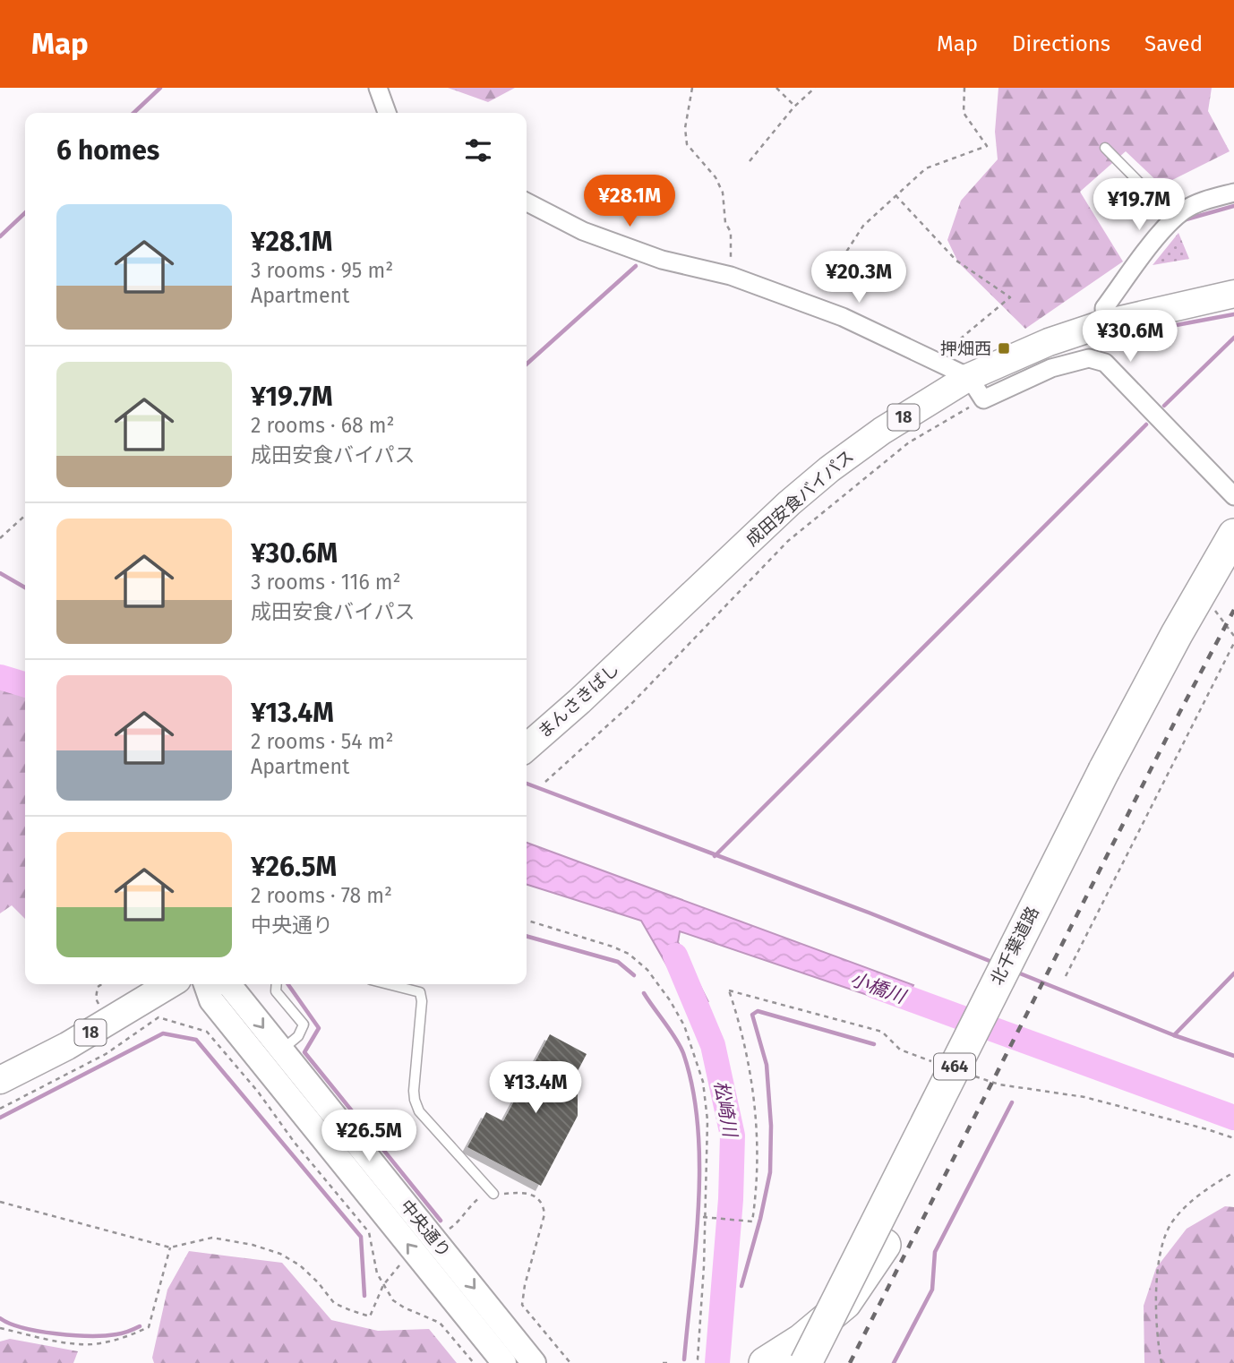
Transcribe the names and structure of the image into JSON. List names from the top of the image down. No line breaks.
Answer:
{"streets":{"highway":["北千葉道路","464"],"main road":["18","成田安食バイパス","まんさきばし"],"street":["中央通り"]},"crossings":[["成田安食バイパス","まんさきばし"]],"water":["小橋川","松崎川"],"places":{"transit":["押畑西"]},"page":{"header":"Map","nav":["Map","Directions","Saved"],"heading":"6 homes","price":["¥28.1M","¥19.7M","¥20.3M","¥30.6M","¥13.4M","¥26.5M"],"list":[{"name":"¥28.1M","note":"3 rooms · 95 m² · Apartment"},{"name":"¥19.7M","note":"2 rooms · 68 m² · 成田安食バイパス"},{"name":"¥30.6M","note":"3 rooms · 116 m² · 成田安食バイパス"},{"name":"¥13.4M","note":"2 rooms · 54 m² · Apartment"},{"name":"¥26.5M","note":"2 rooms · 78 m² · 中央通り"}]}}
